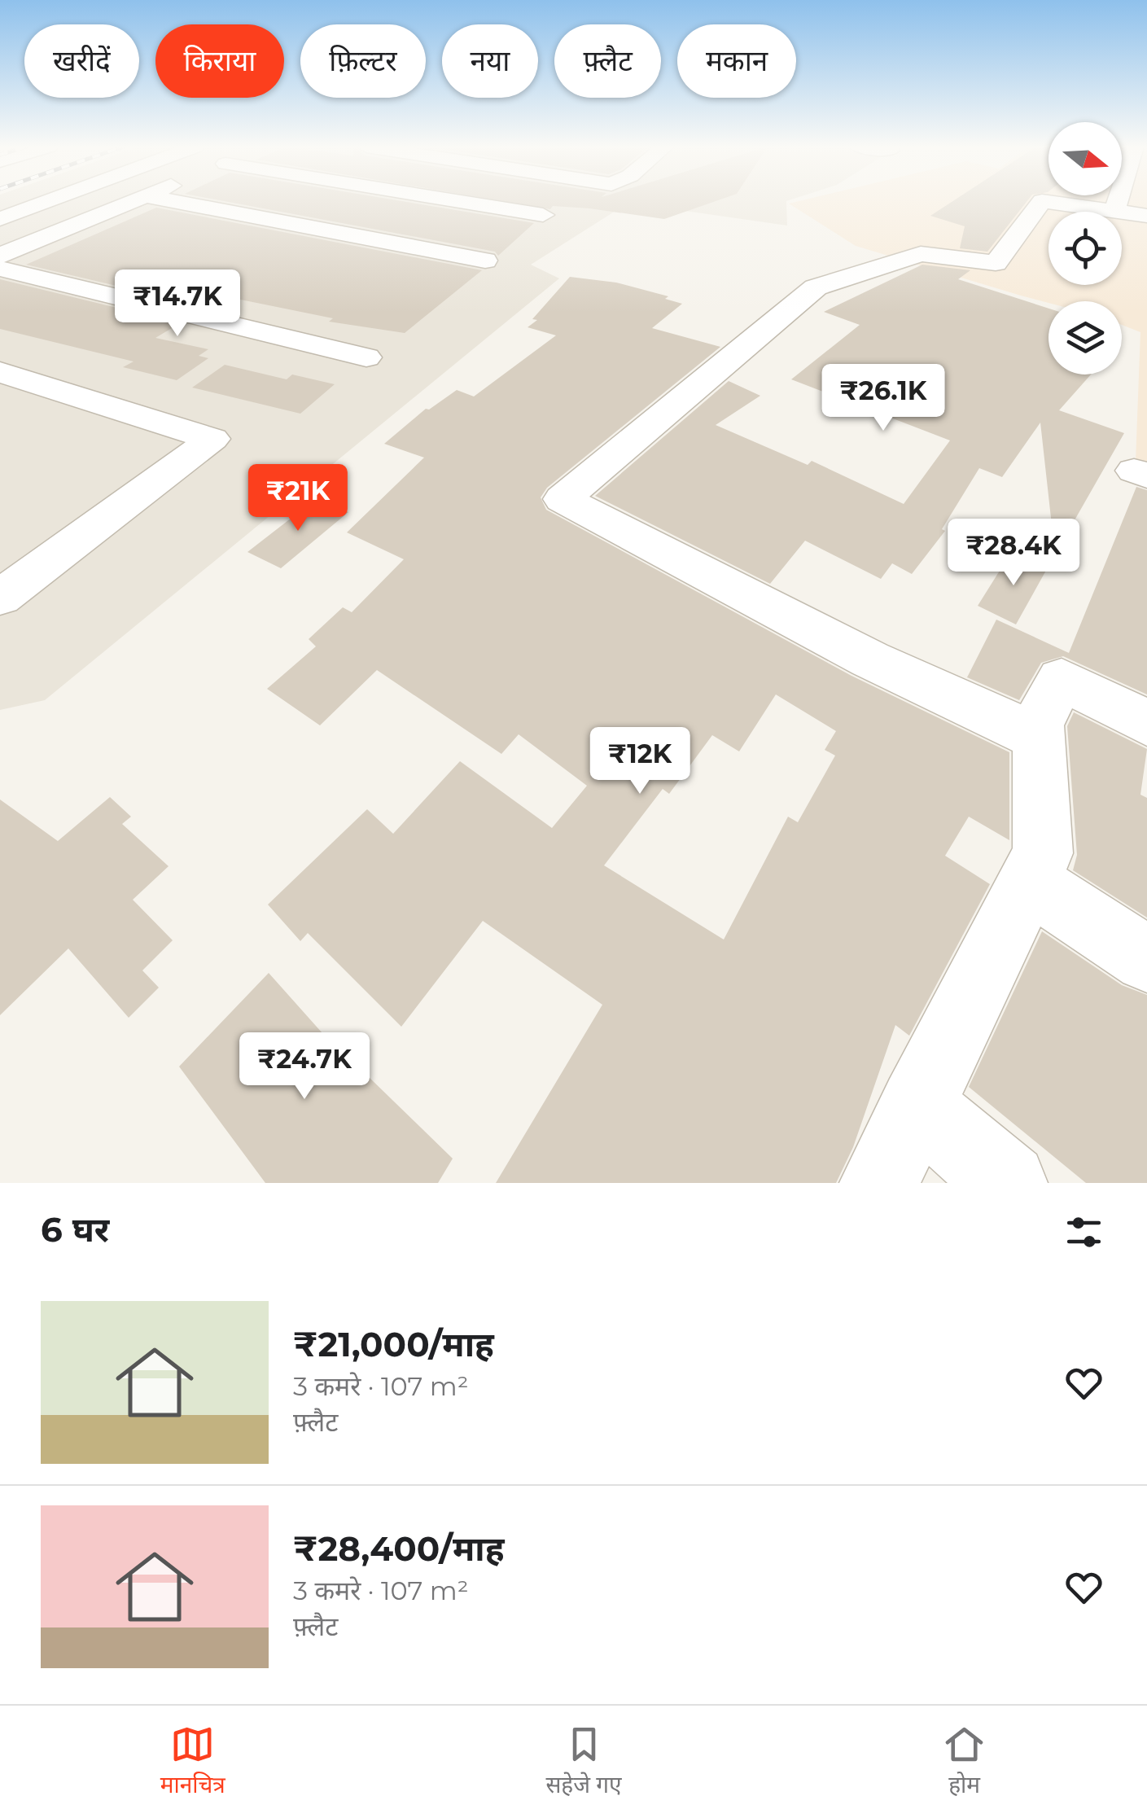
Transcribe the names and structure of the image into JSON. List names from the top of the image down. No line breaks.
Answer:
{"north":"right","page":{"chip":["खरीदें","किराया","फ़िल्टर","नया","फ़्लैट","मकान"],"price":["₹14.7K","₹26.1K","₹21K","₹28.4K","₹12K","₹24.7K"],"heading":"6 घर","list":[{"name":"₹21,000/माह","note":"3 कमरे · 107 m² · फ़्लैट"},{"name":"₹28,400/माह","note":"3 कमरे · 107 m² · फ़्लैट"}],"tabs":["मानचित्र","सहेजे गए","होम"]}}
